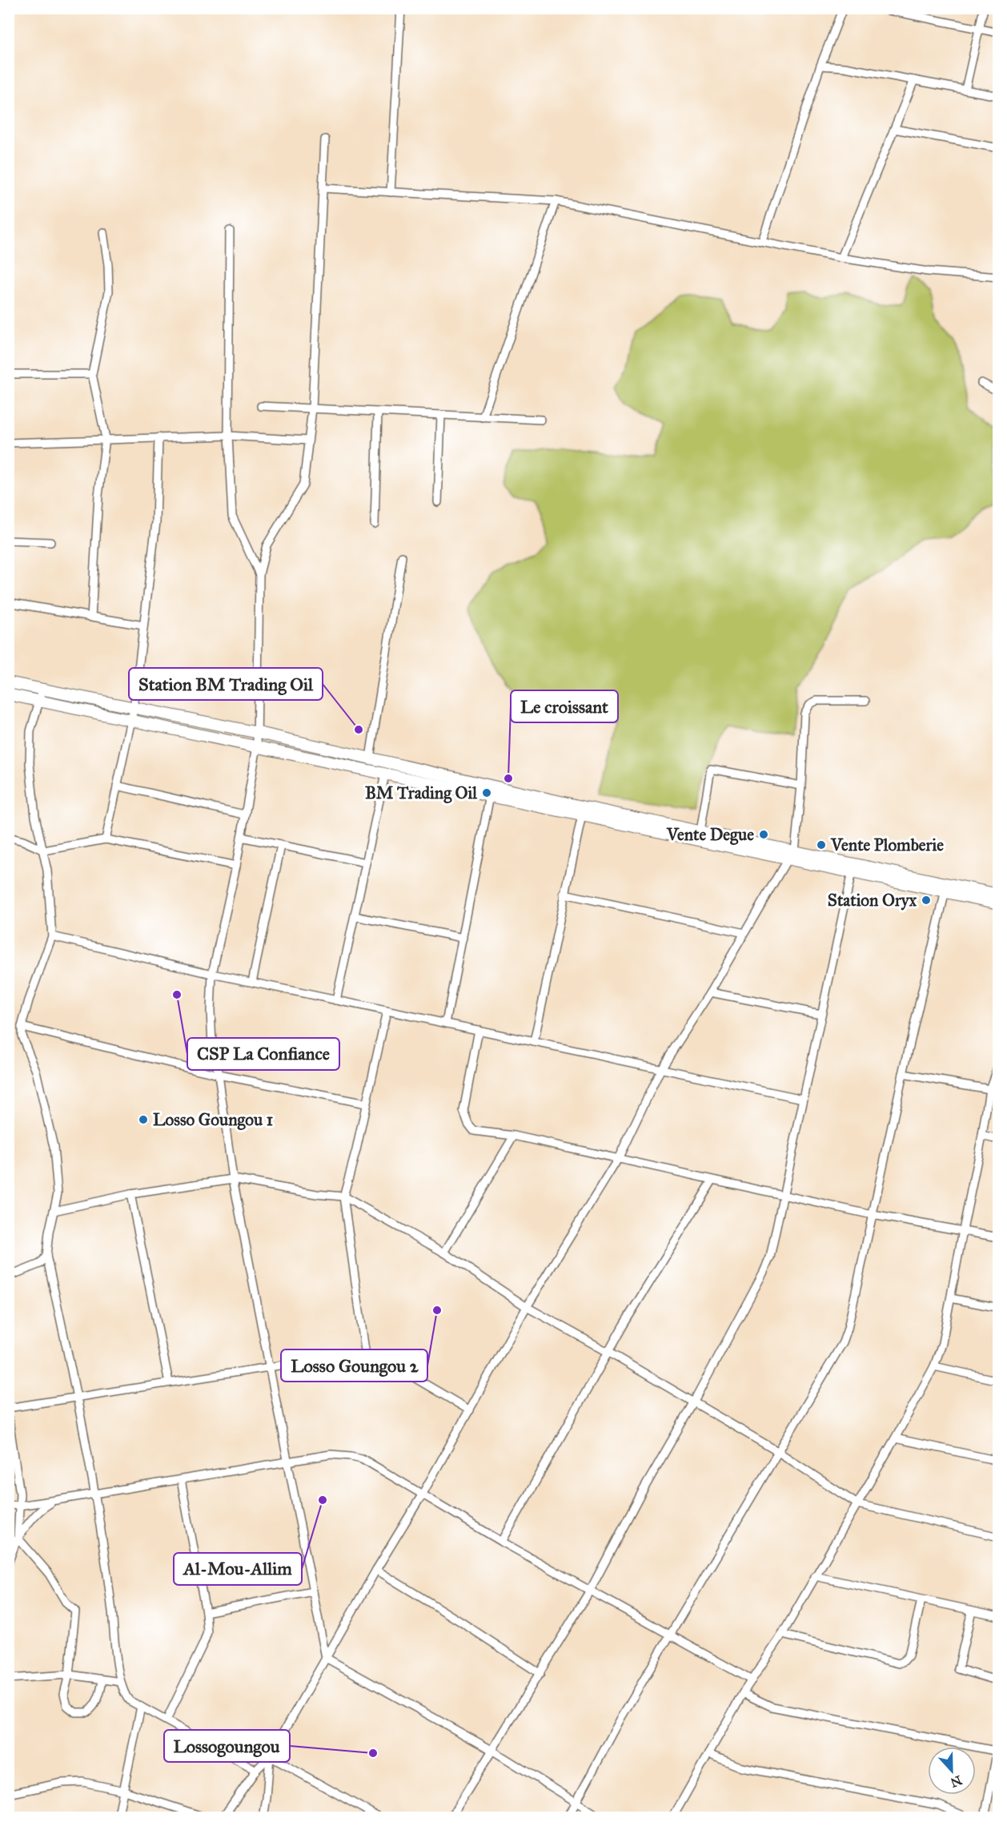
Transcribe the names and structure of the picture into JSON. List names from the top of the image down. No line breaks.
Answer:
{"places":["Station BM Trading Oil","Le croissant","BM Trading Oil","Vente Degue","Vente Plomberie","Station Oryx","CSP La Confiance","Losso Goungou 1","Losso Goungou 2","Al-Mou-Allim","Lossogoungou"],"north":"bottom"}
